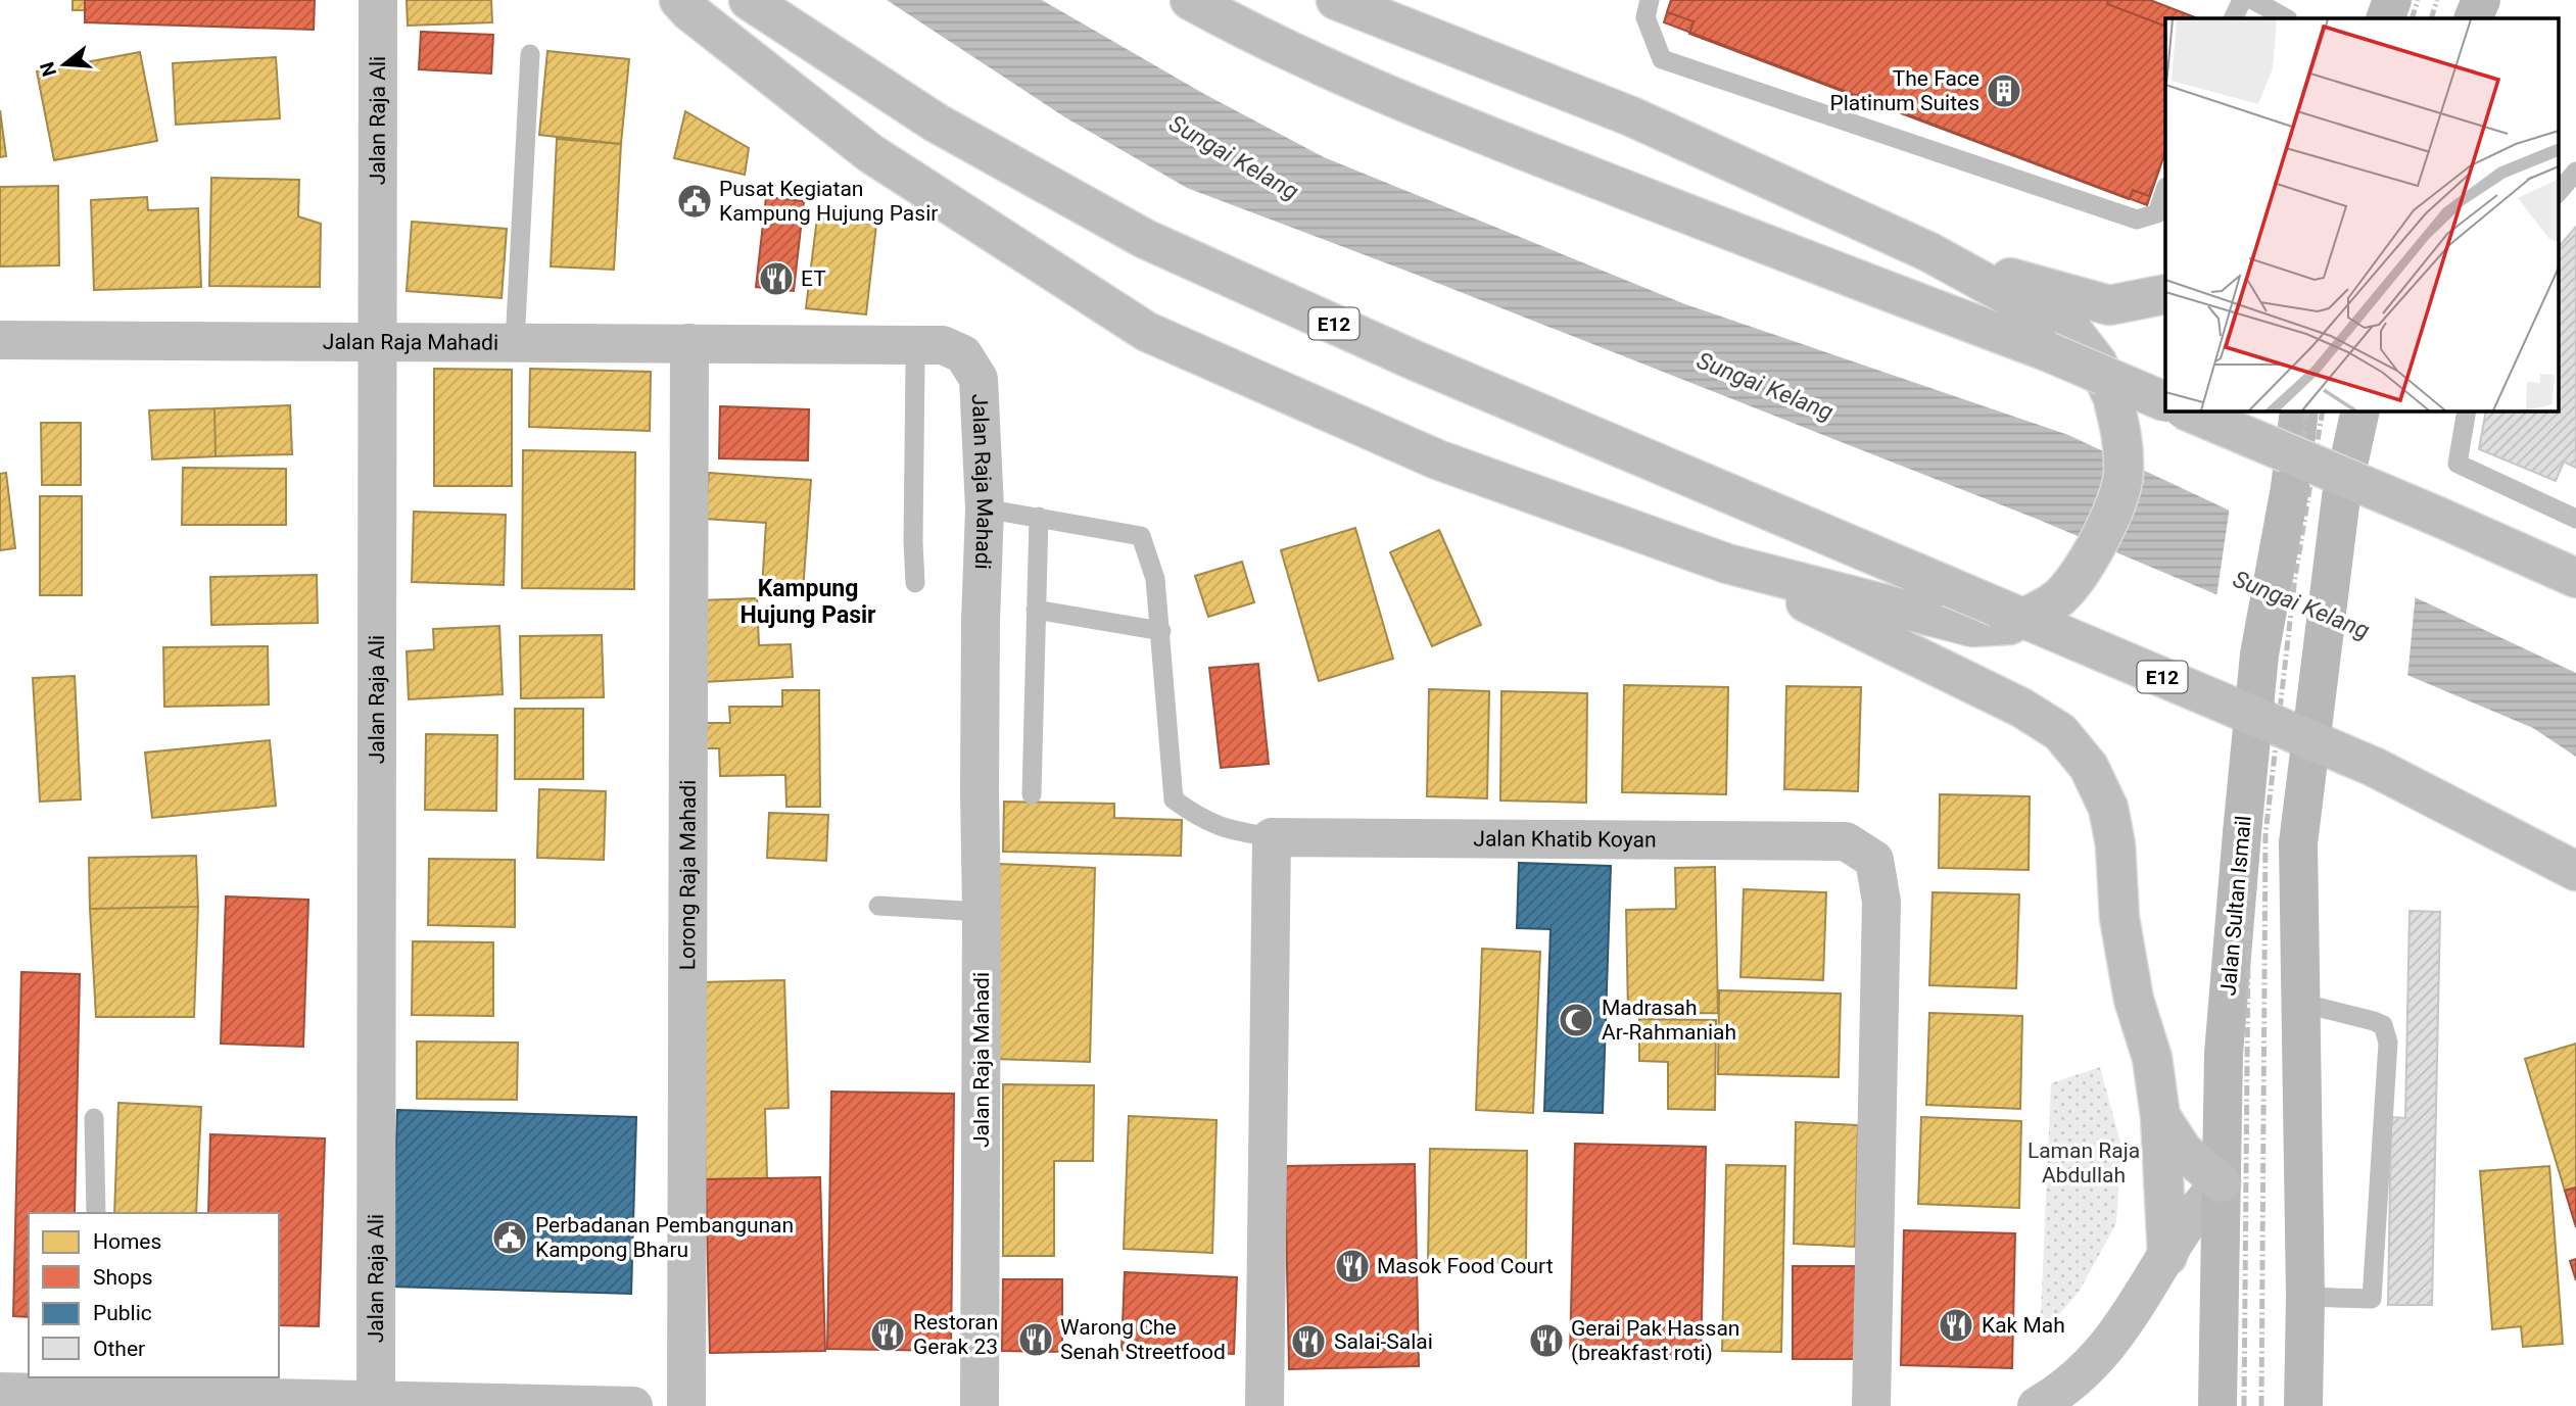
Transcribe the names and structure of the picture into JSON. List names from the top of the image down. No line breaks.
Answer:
{"streets":{"main road":["Jalan Raja Ali","E12","Jalan Raja Mahadi","Jalan Khatib Koyan","Lorong Raja Mahadi","Jalan Sultan Ismail"]},"crossings":[["Jalan Raja Ali","Jalan Raja Mahadi"],["Jalan Raja Mahadi","Lorong Raja Mahadi"]],"districts":["Kampung Hujung Pasir"],"water":["Sungai Kelang"],"parks":["Laman Raja Abdullah"],"places":{"building":["The Face Platinum Suites"],"public building":["Pusat Kegiatan Kampung Hujung Pasir","Perbadanan Pembangunan Kampong Bharu"],"restaurant":["ET","Masok Food Court","Kak Mah","Restoran Gerak 23","Warong Che Senah Streetfood","Gerai Pak Hassan (breakfast roti)","Salai-Salai"],"mosque":["Madrasah Ar-Rahmaniah"]},"legend":["Homes","Shops","Public","Other"],"north":"left"}
